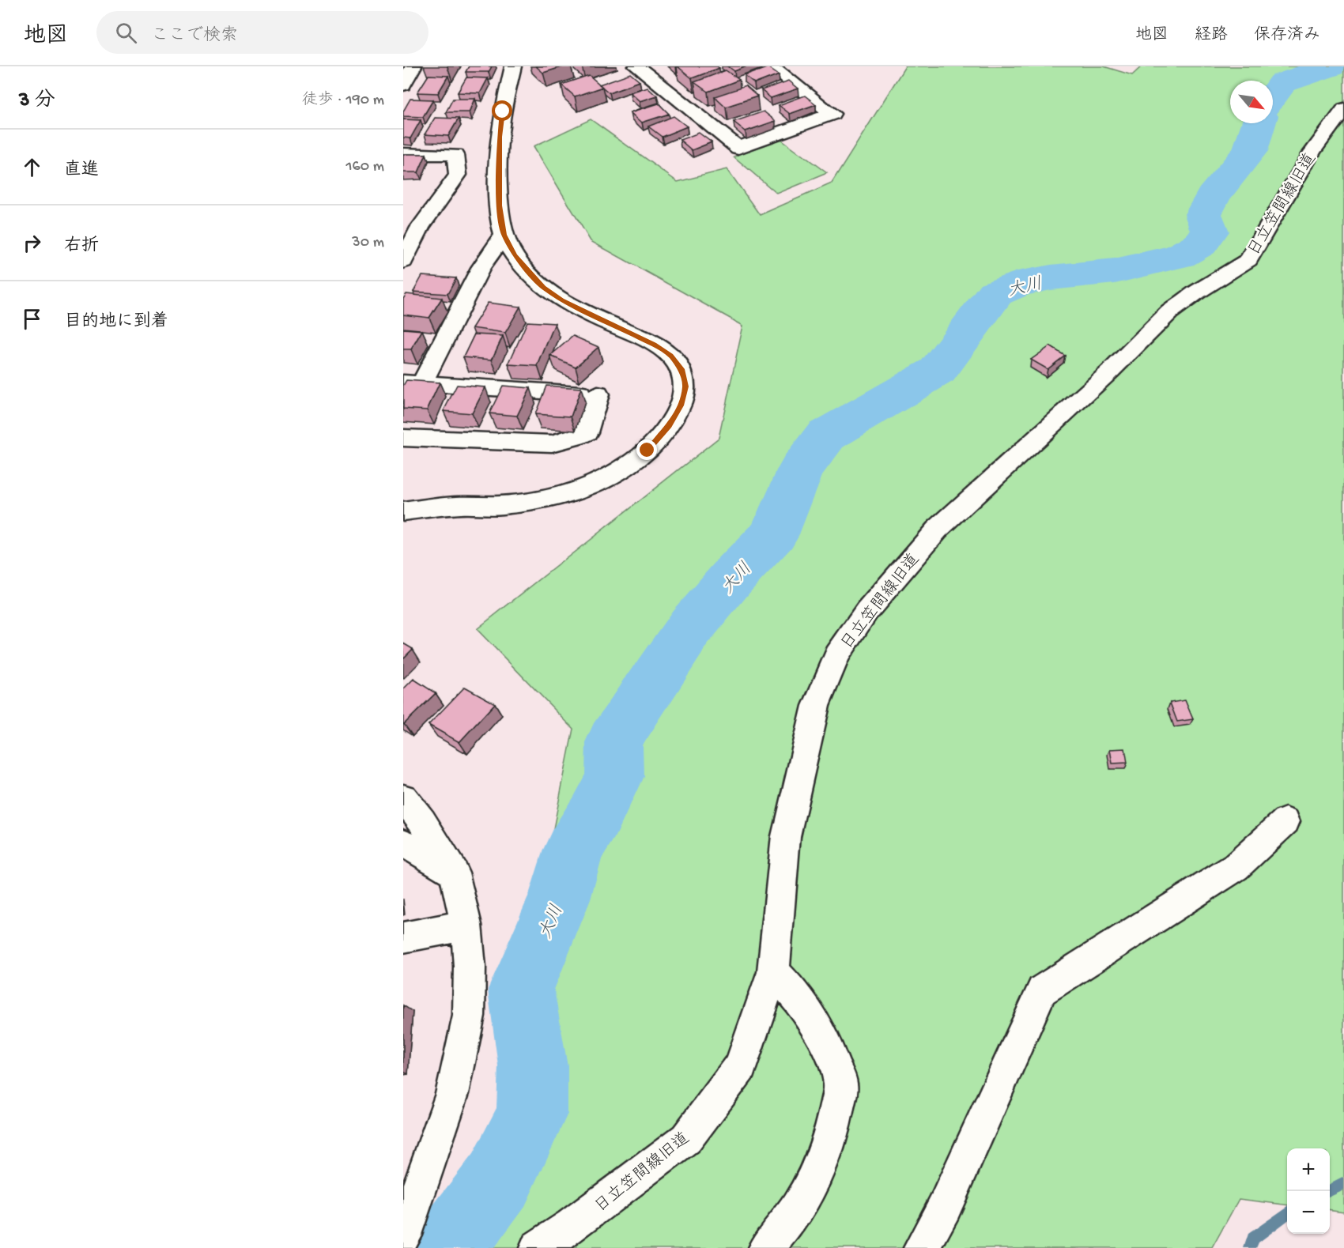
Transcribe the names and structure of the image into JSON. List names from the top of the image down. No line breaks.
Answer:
{"streets":{"street":["日立笠間線旧道"]},"water":["大川"],"north":"bottom right","page":{"header":"地図","search":"ここで検索","nav":["地図","経路","保存済み"],"heading":["3 分","徒歩 · 190 m"],"list":[["直進","160 m"],["右折","30 m"],"目的地に到着"],"map_buttons":["+","−"]}}
